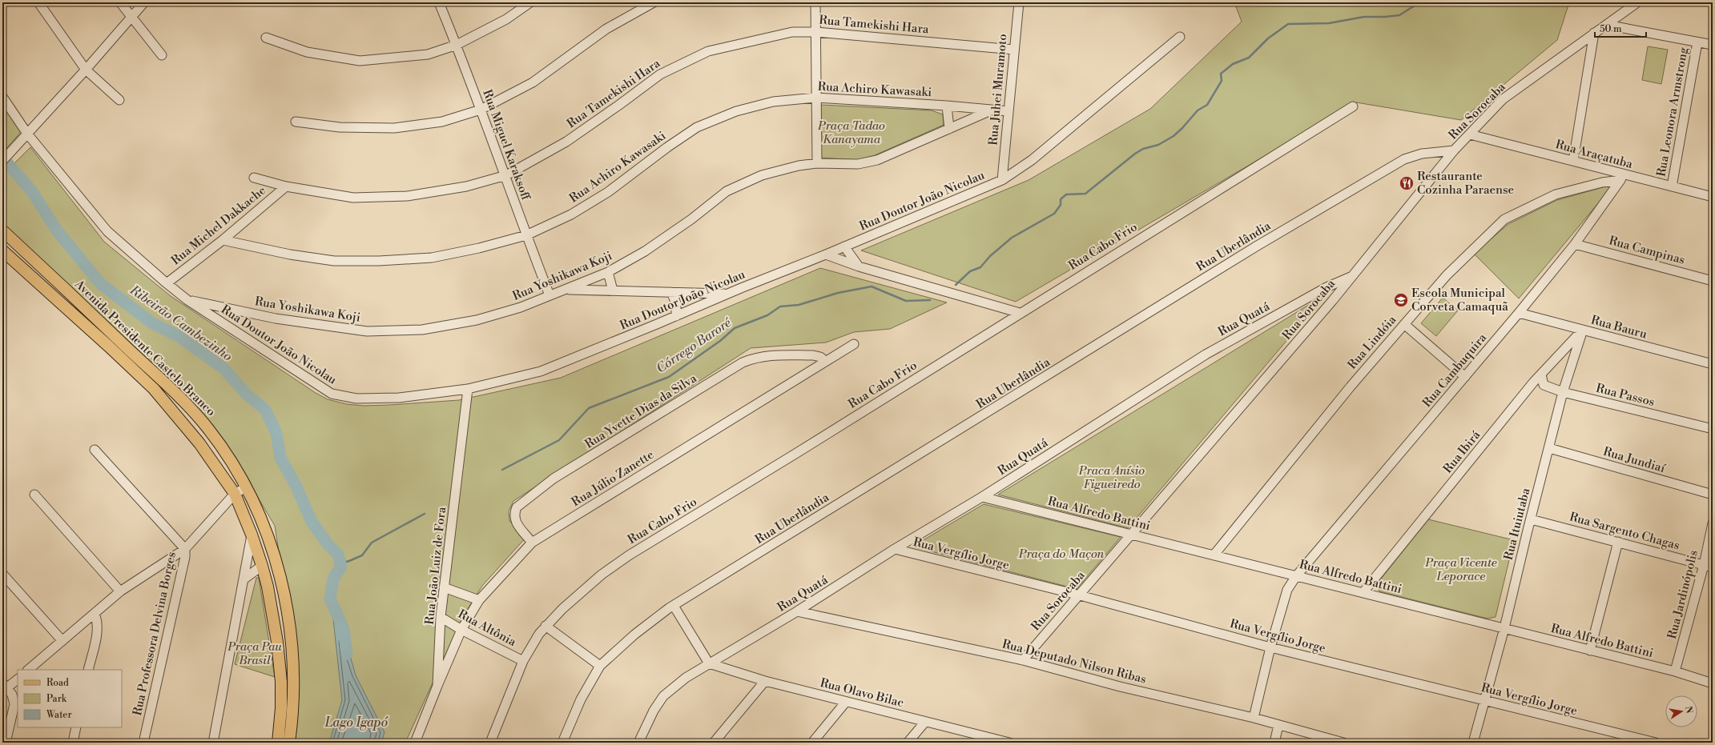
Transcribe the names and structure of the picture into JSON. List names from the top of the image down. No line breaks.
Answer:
{"streets":{"main road":["Avenida Presidente Castelo Branco"],"street":["Rua Tamekishi Hara","Rua Achiro Kawasaki","Rua Juhei Muramoto","Rua Sorocaba","Rua Leonora Armstrong","Rua Miguel Karaksoff","Rua Araçatuba","Rua Doutor João Nicolau","Rua Michel Dakkache","Rua Cabo Frio","Rua Uberlândia","Rua Campinas","Rua Yoshikawa Koji","Rua Quatá","Rua Bauru","Rua Lindóia","Rua Cambuquira","Rua Passos","Rua Yvette Dias da Silva","Rua Ibirá","Rua Jundiaí","Rua Júlio Zanette","Rua Alfredo Battini","Rua Ituiutaba","Rua Sargento Chagas","Rua Vergílio Jorge","Rua João Luiz de Fora","Rua Jardinópolis","Rua Altônia","Rua Professora Delvina Borges","Rua Deputado Nilson Ribas","Rua Olavo Bilac"]},"crossings":[["Rua Tamekishi Hara","Rua Juhei Muramoto"],["Rua Tamekishi Hara","Rua Miguel Karaksoff"],["Rua Tamekishi Hara","Rua Michel Dakkache"],["Rua Achiro Kawasaki","Rua Juhei Muramoto"],["Rua Achiro Kawasaki","Rua Miguel Karaksoff"],["Rua Achiro Kawasaki","Rua Michel Dakkache"],["Rua Achiro Kawasaki","Rua Yoshikawa Koji"],["Rua Juhei Muramoto","Rua Doutor João Nicolau"],["Rua Sorocaba","Rua Araçatuba"],["Rua Sorocaba","Rua Uberlândia"],["Rua Sorocaba","Rua Quatá"],["Rua Sorocaba","Rua Alfredo Battini"],["Rua Sorocaba","Rua Vergílio Jorge"],["Rua Sorocaba","Rua Deputado Nilson Ribas"],["Rua Leonora Armstrong","Rua Araçatuba"],["Rua Miguel Karaksoff","Rua Yoshikawa Koji"],["Rua Araçatuba","Rua Lindóia"],["Rua Araçatuba","Rua Cambuquira"],["Rua Doutor João Nicolau","Rua Michel Dakkache"],["Rua Doutor João Nicolau","Rua Yoshikawa Koji"],["Rua Doutor João Nicolau","Rua João Luiz de Fora"],["Rua Cabo Frio","Rua Altônia"],["Rua Campinas","Rua Cambuquira"],["Rua Quatá","Rua Alfredo Battini"],["Rua Quatá","Rua Vergílio Jorge"],["Rua Quatá","Rua Deputado Nilson Ribas"],["Rua Quatá","Rua Olavo Bilac"],["Rua Bauru","Rua Cambuquira"],["Rua Bauru","Rua Ibirá"],["Rua Bauru","Rua Ituiutaba"],["Rua Lindóia","Rua Cambuquira"],["Rua Lindóia","Rua Alfredo Battini"],["Rua Cambuquira","Rua Alfredo Battini"],["Rua Cambuquira","Rua Vergílio Jorge"],["Rua Cambuquira","Rua Deputado Nilson Ribas"],["Rua Passos","Rua Ibirá"],["Rua Passos","Rua Ituiutaba"],["Rua Yvette Dias da Silva","Rua Júlio Zanette"],["Rua Ibirá","Rua Alfredo Battini"],["Rua Ibirá","Rua Ituiutaba"],["Rua Jundiaí","Rua Ituiutaba"],["Rua Júlio Zanette","Rua João Luiz de Fora"],["Rua Júlio Zanette","Rua Altônia"],["Rua Alfredo Battini","Rua Ituiutaba"],["Rua Alfredo Battini","Rua Jardinópolis"],["Rua Ituiutaba","Rua Sargento Chagas"],["Rua Ituiutaba","Rua Vergílio Jorge"],["Rua Sargento Chagas","Rua Jardinópolis"],["Rua João Luiz de Fora","Rua Altônia"]],"water":["Ribeirão Cambezinho","Córrego Baroré","Lago Igapó"],"parks":["Praça Tadao Kanayama","Praca Anísio Figueiredo","Praça do Maçon","Praça Vicente Leporace","Praça Pau Brasil"],"places":{"restaurant":["Restaurante Cozinha Paraense"],"school or university":["Escola Municipal Corveta Camaquã"]},"legend":["Road","Park","Water"],"scale_bar":"50 m","north":"right"}
